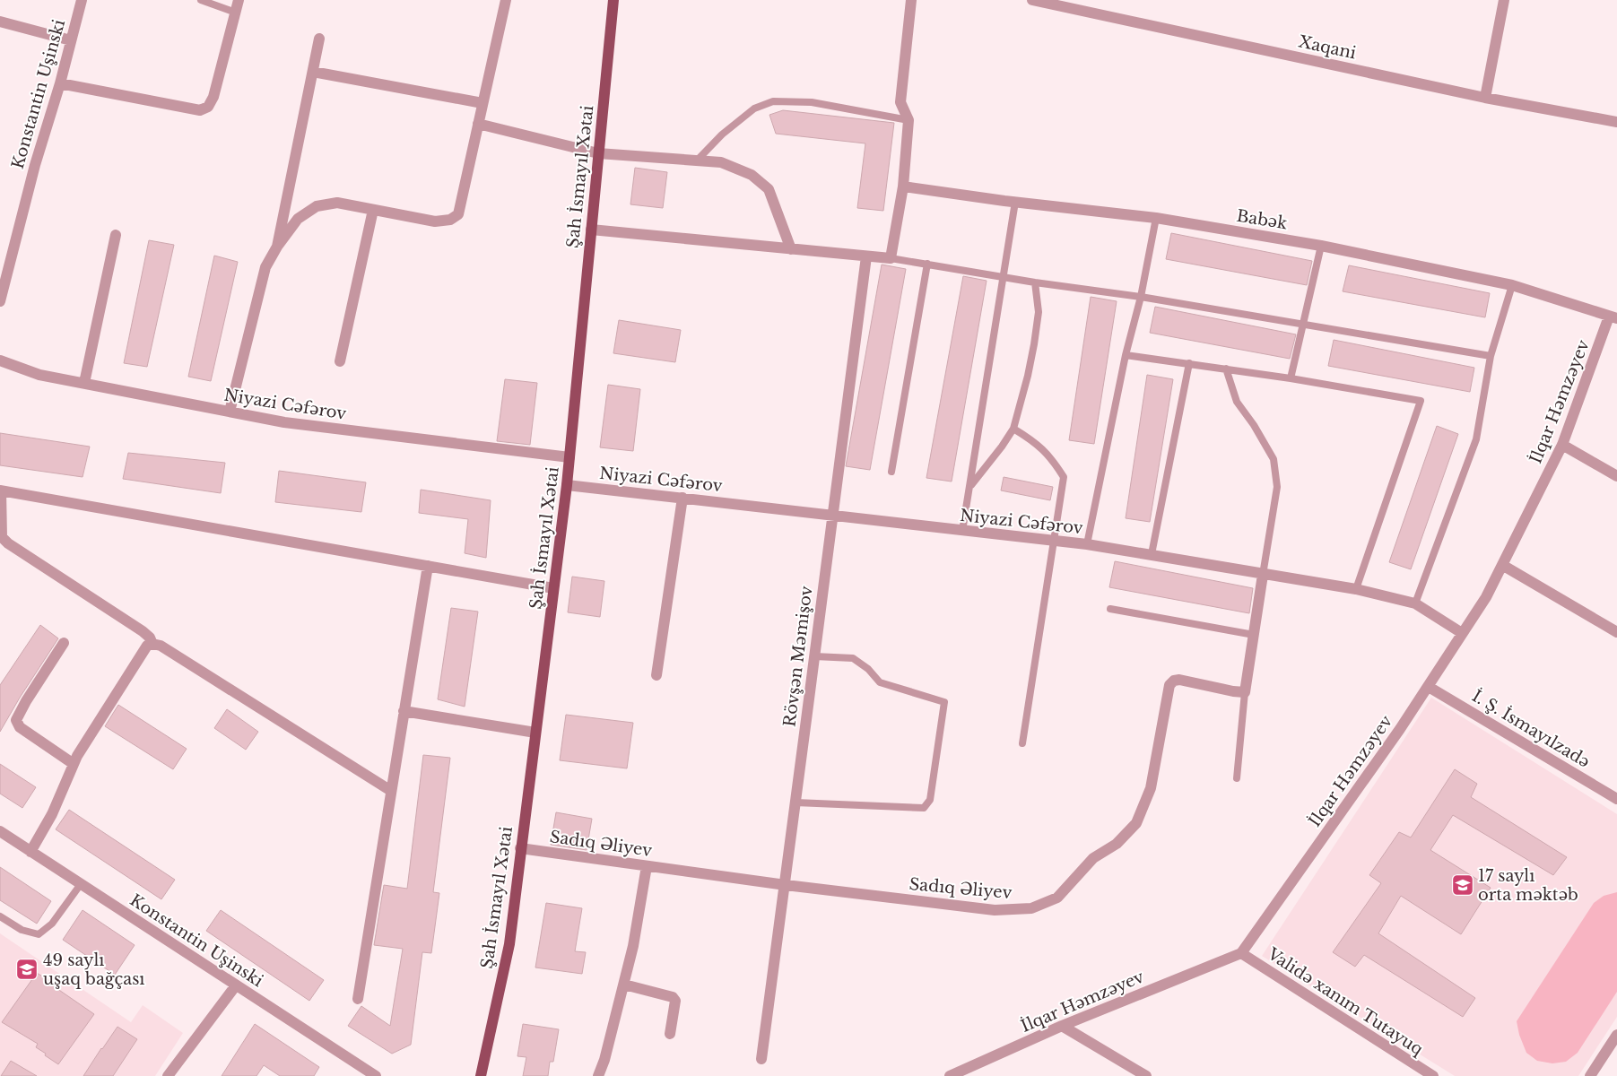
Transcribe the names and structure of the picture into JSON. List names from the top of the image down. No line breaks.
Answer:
{"streets":{"main road":["Şah İsmayıl Xətai"],"street":["Xaqani","Konstantin Uşinski","Babək","İlqar Həmzəyev","Niyazi Cəfərov","Rövşən Məmişov","İ. Ş. İsmayılzadə","Sadıq Əliyev","Validə xanım Tutayuq"]},"crossings":[["Şah İsmayıl Xətai","Niyazi Cəfərov"],["Şah İsmayıl Xətai","Sadıq Əliyev"],["Babək","İlqar Həmzəyev"],["İlqar Həmzəyev","Niyazi Cəfərov"],["İlqar Həmzəyev","İ. Ş. İsmayılzadə"],["İlqar Həmzəyev","Validə xanım Tutayuq"],["Niyazi Cəfərov","Rövşən Məmişov"],["Rövşən Məmişov","Sadıq Əliyev"]],"places":{"school or university":["17 saylı orta məktəb","49 saylı uşaq bağçası"]}}
